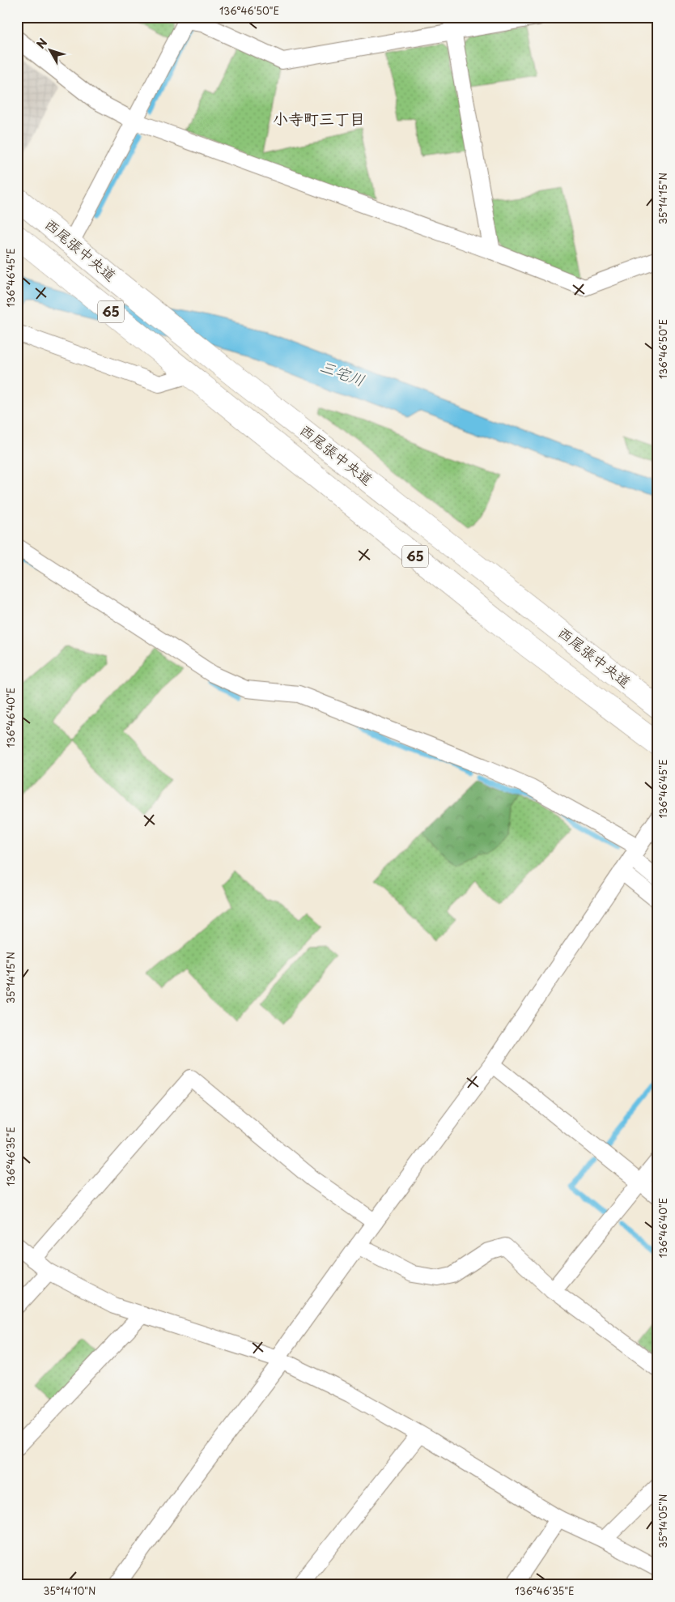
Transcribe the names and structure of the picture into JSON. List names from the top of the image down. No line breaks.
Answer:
{"streets":{"main road":["西尾張中央道","65"]},"districts":["小寺町三丁目"],"water":["三宅川"],"north":"top left","coordinates":["136°46'50\"E","35°14'15\"N","136°46'45\"E","136°46'40\"E","136°46'35\"E","35°14'05\"N","35°14'10\"N"]}
